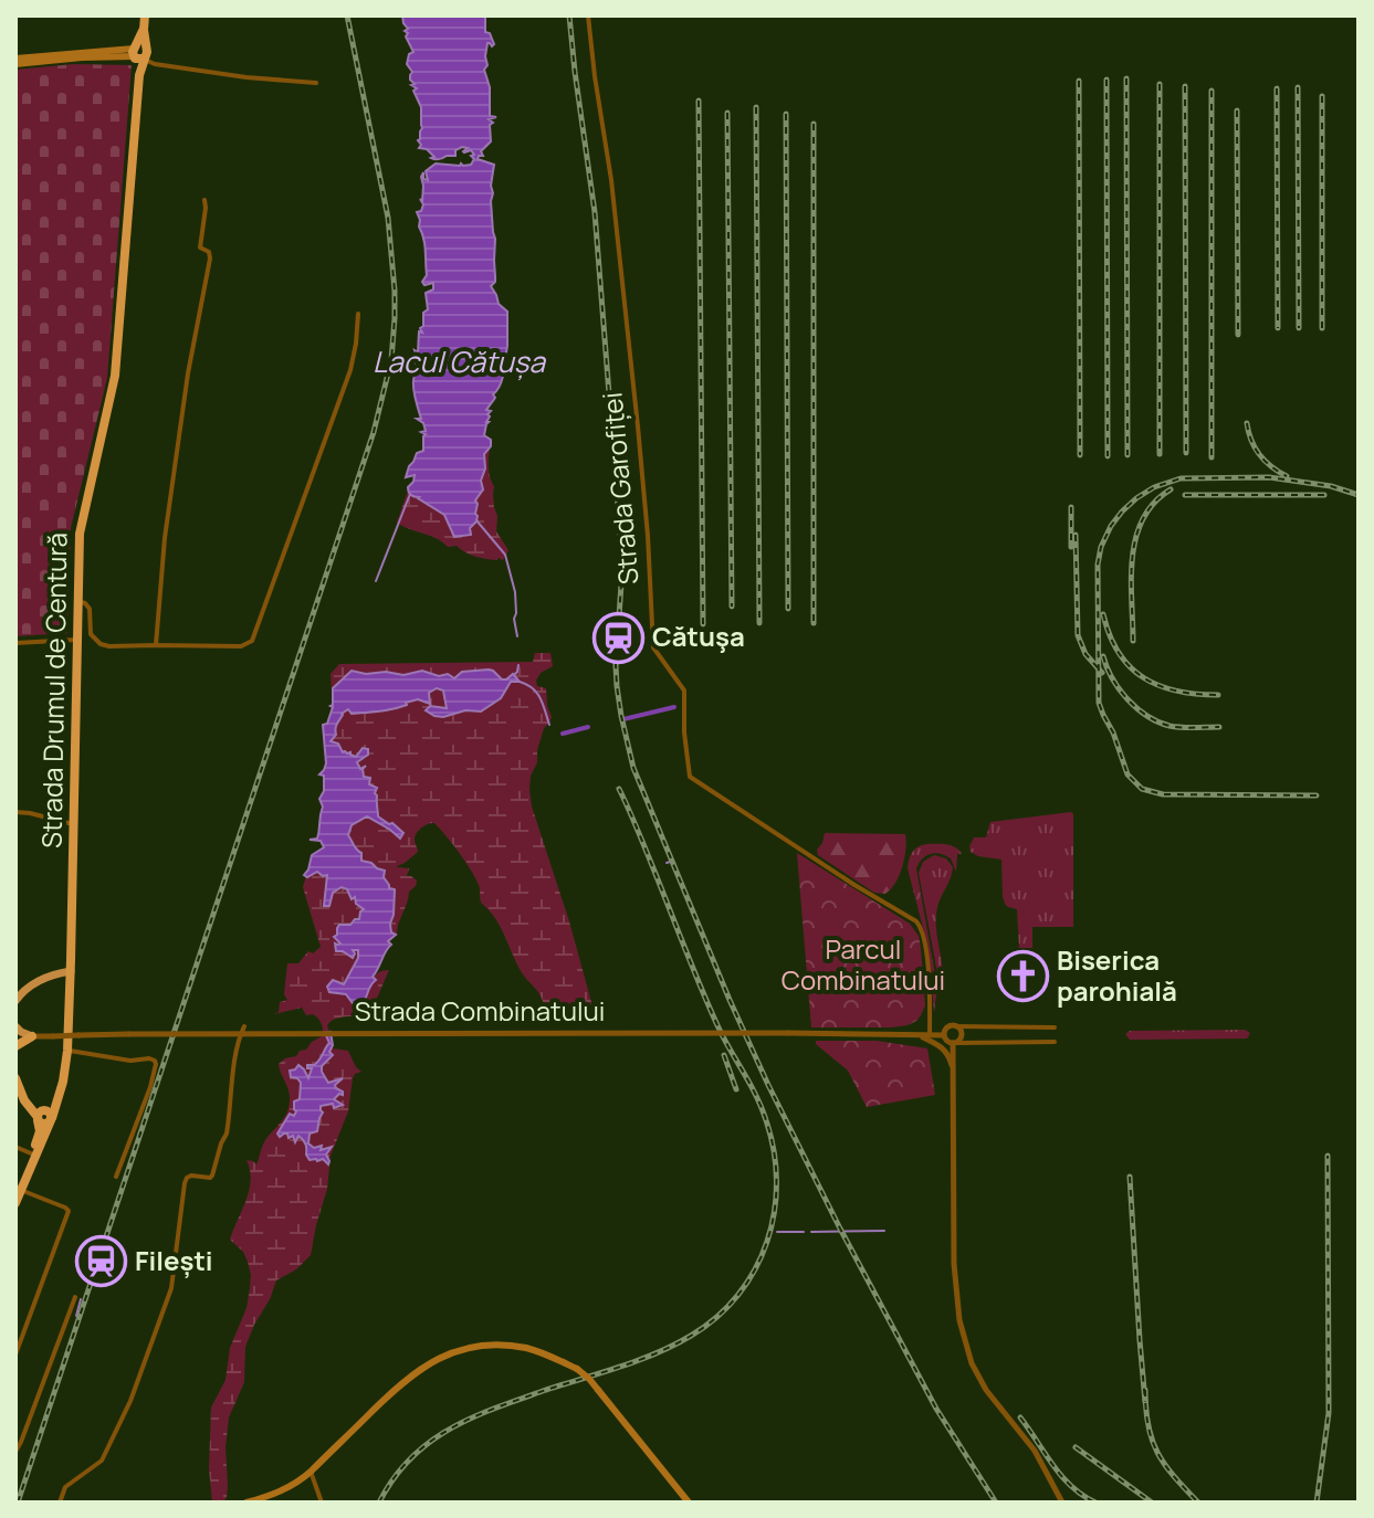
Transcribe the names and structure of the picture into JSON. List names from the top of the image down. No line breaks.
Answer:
{"streets":{"highway":["Strada Drumul de Centură"],"main road":["Strada Combinatului"],"street":["Strada Garofiței"]},"crossings":[["Strada Garofiței","Strada Combinatului"]],"water":["Lacul Cătușa"],"parks":["Parcul Combinatului"],"places":{"station":["Cătuşa","Filești"],"church":["Biserica parohială"]}}
